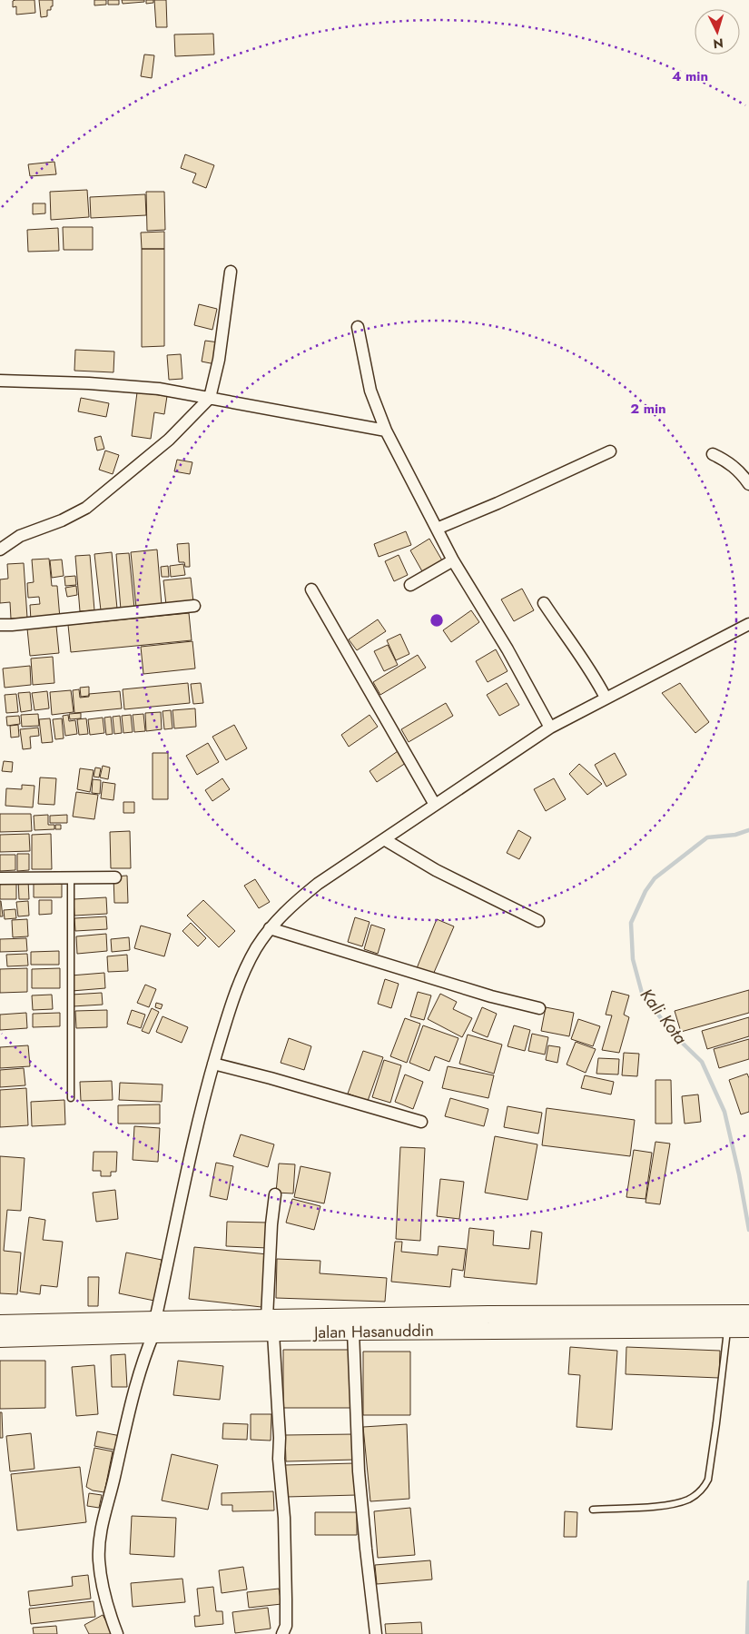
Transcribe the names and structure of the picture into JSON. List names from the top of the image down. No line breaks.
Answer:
{"streets":{"street":["Jalan Hasanuddin"]},"water":["Kali Kota"],"north":"bottom","rings":["4 min","2 min"]}
